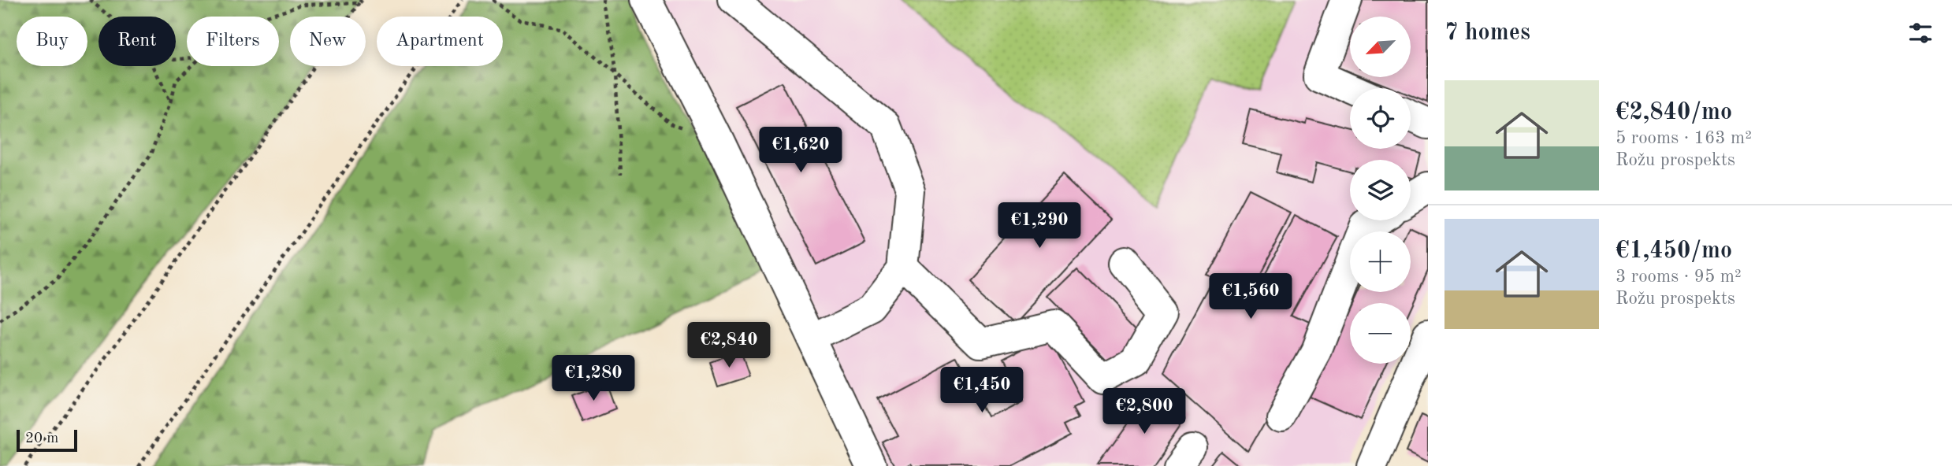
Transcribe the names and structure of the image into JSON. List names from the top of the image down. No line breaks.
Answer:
{"scale_bar":"20 m","north":"bottom left","page":{"heading":"7 homes","map_buttons":["+","−"],"chip":["Buy","Rent","Filters","New","Apartment"],"list":[{"name":"€2,840/mo","note":"5 rooms · 163 m² · Rožu prospekts"},{"name":"€1,450/mo","note":"3 rooms · 95 m² · Rožu prospekts"}],"price":["€1,620","€1,290","€1,560","€2,840","€1,280","€1,450","€2,800"],"scale":"20 m"}}
